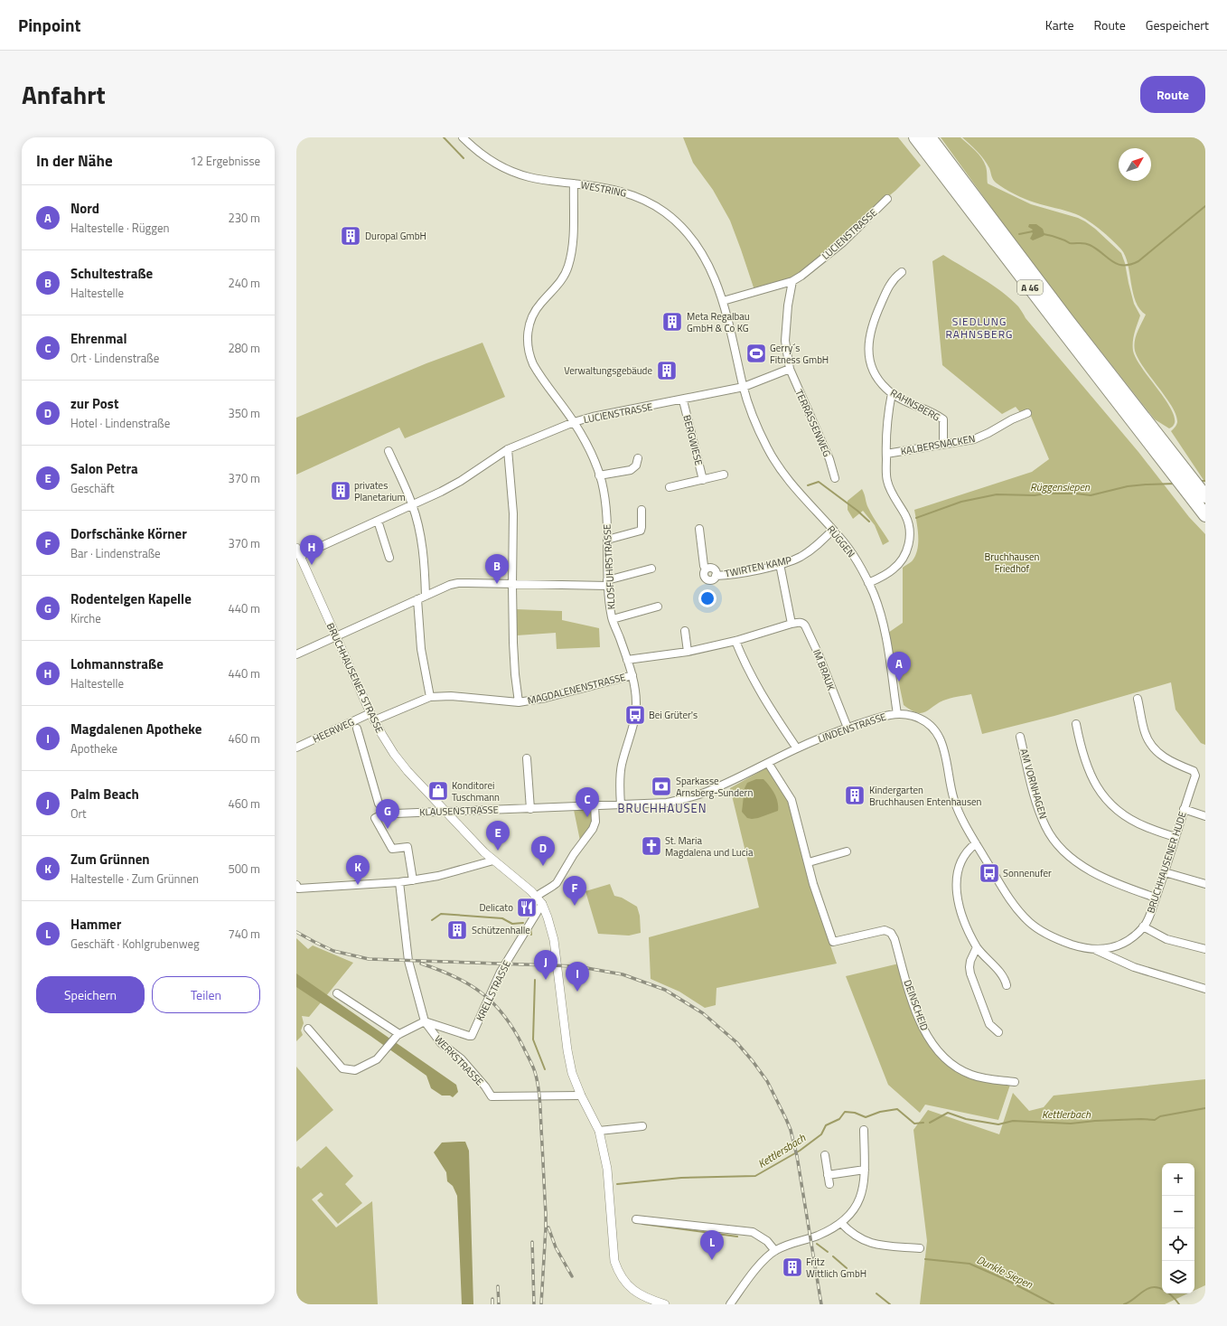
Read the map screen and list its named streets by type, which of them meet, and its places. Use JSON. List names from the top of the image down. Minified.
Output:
{"streets":{"highway":["A 46"],"street":["WESTRING","LUCIENSTRASSE","RAHNSBERG","TERRASSENWEG","BERGWIESE","KALBERSNACKEN","RÜGGEN","KLOSFUHRSTRASSE","TWIRTEN KAMP","IM BRAUK","BRUCHHAUSENER STRASSE","MAGDALENENSTRASSE","LINDENSTRASSE","HEERWEG","AM VORNHAGEN","KLAUSENSTRASSE","BRUCHHAUSENER HUDE","KRELLSTRASSE","DEINSCHEID","WERKSTRASSE"]},"crossings":[["WESTRING","LUCIENSTRASSE"],["WESTRING","RÜGGEN"],["WESTRING","KLOSFUHRSTRASSE"],["LUCIENSTRASSE","TERRASSENWEG"],["LUCIENSTRASSE","BERGWIESE"],["LUCIENSTRASSE","RÜGGEN"],["LUCIENSTRASSE","KLOSFUHRSTRASSE"],["LUCIENSTRASSE","BRUCHHAUSENER STRASSE"],["RAHNSBERG","KALBERSNACKEN"],["KALBERSNACKEN","RÜGGEN"],["RÜGGEN","TWIRTEN KAMP"],["RÜGGEN","LINDENSTRASSE"],["KLOSFUHRSTRASSE","MAGDALENENSTRASSE"],["KLOSFUHRSTRASSE","LINDENSTRASSE"],["KLOSFUHRSTRASSE","KLAUSENSTRASSE"],["IM BRAUK","LINDENSTRASSE"],["BRUCHHAUSENER STRASSE","MAGDALENENSTRASSE"],["BRUCHHAUSENER STRASSE","HEERWEG"],["BRUCHHAUSENER STRASSE","KLAUSENSTRASSE"],["BRUCHHAUSENER STRASSE","KRELLSTRASSE"],["BRUCHHAUSENER STRASSE","WERKSTRASSE"],["MAGDALENENSTRASSE","HEERWEG"],["LINDENSTRASSE","KLAUSENSTRASSE"],["LINDENSTRASSE","BRUCHHAUSENER HUDE"],["AM VORNHAGEN","BRUCHHAUSENER HUDE"],["KRELLSTRASSE","WERKSTRASSE"]],"districts":["SIEDLUNG RAHNSBERG","BRUCHHAUSEN"],"water":["Rüggensiepen","Kettlerbach","Kettlersbach","Dunkle Siepen"],"parks":["Bruchhausen Friedhof"],"places":{"building":["Duropal GmbH","Meta Regalbau GmbH & Co KG","Verwaltungsgebäude","privates Planetarium","Kindergarten Bruchhausen Entenhausen","Schützenhalle","Fritz Wittlich GmbH"],"sports":["Gerry´s Fitness GmbH"],"bus stop":["Bei Grüter's","Sonnenufer"],"bank":["Sparkasse Arnsberg-Sundern"],"shop":["Konditorei Tuschmann"],"church":["St. Maria Magdalena und Lucia"],"restaurant":["Delicato"]},"north":"top right","page":{"header":"Pinpoint","nav":["Karte","Route","Gespeichert"],"title":"Anfahrt","buttons":["Route",["Speichern","Teilen"]],"heading":["In der Nähe","12 Ergebnisse"],"list":[{"mark":"A","name":"Nord","note":"Haltestelle · Rüggen","value":"230 m"},{"mark":"B","name":"Schultestraße","note":"Haltestelle","value":"240 m"},{"mark":"C","name":"Ehrenmal","note":"Ort · Lindenstraße","value":"280 m"},{"mark":"D","name":"zur Post","note":"Hotel · Lindenstraße","value":"350 m"},{"mark":"E","name":"Salon Petra","note":"Geschäft","value":"370 m"},{"mark":"F","name":"Dorfschänke Körner","note":"Bar · Lindenstraße","value":"370 m"},{"mark":"G","name":"Rodentelgen Kapelle","note":"Kirche","value":"440 m"},{"mark":"H","name":"Lohmannstraße","note":"Haltestelle","value":"440 m"},{"mark":"I","name":"Magdalenen Apotheke","note":"Apotheke","value":"460 m"},{"mark":"J","name":"Palm Beach","note":"Ort","value":"460 m"},{"mark":"K","name":"Zum Grünnen","note":"Haltestelle · Zum Grünnen","value":"500 m"},{"mark":"L","name":"Hammer","note":"Geschäft · Kohlgrubenweg","value":"740 m"}],"pins":["H","B","A","C","G","E","D","K","F","J","I","L"],"map_buttons":["+","−"]}}
